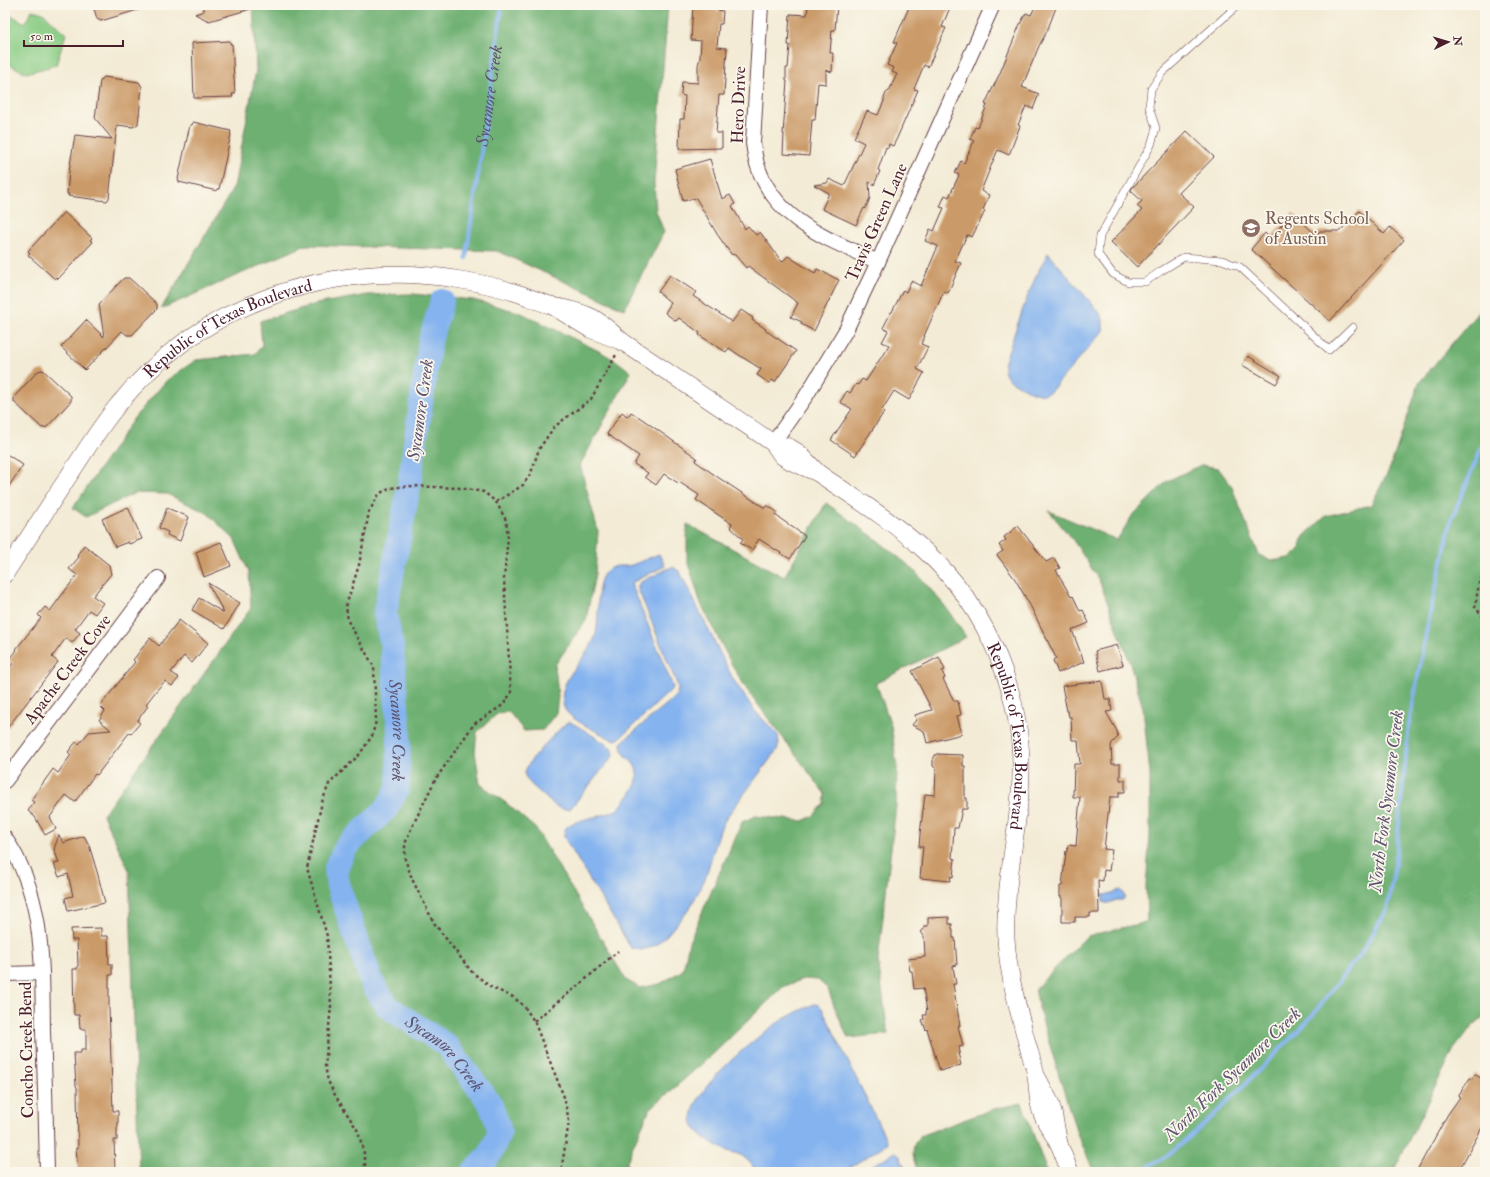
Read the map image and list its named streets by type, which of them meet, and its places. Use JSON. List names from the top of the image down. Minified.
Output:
{"streets":{"street":["Hero Drive","Travis Green Lane","Republic of Texas Boulevard","Apache Creek Cove","Concho Creek Bend"]},"crossings":[["Hero Drive","Travis Green Lane"],["Travis Green Lane","Republic of Texas Boulevard"]],"water":["Sycamore Creek","North Fork Sycamore Creek"],"places":{"school or university":["Regents School of Austin"]},"scale_bar":"50 m","north":"right"}
